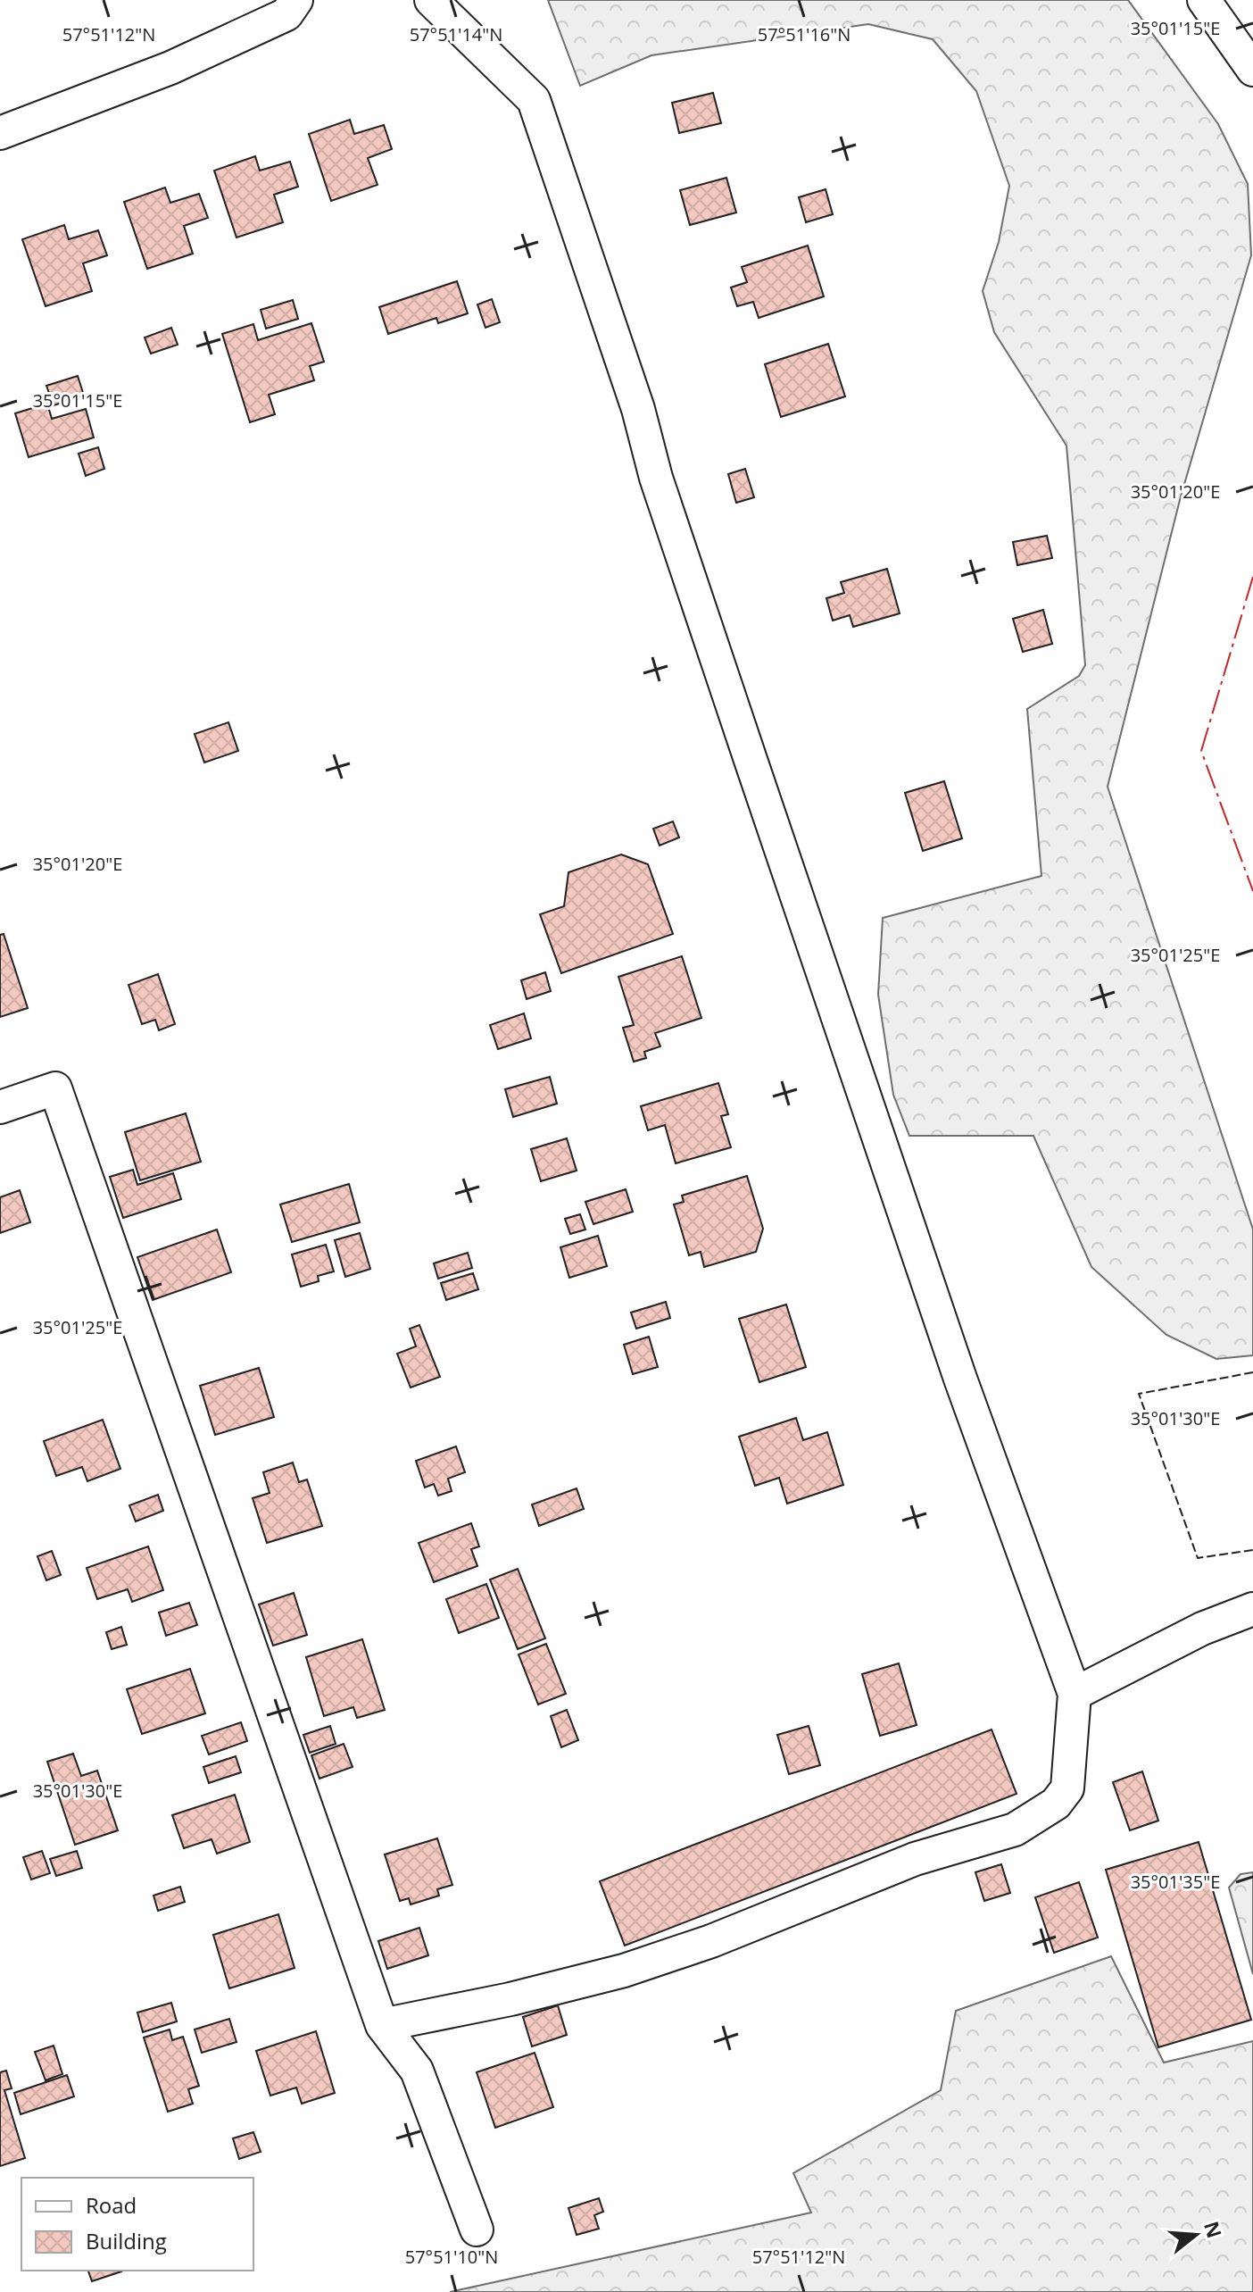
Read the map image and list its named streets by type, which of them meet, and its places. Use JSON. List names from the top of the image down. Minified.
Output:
{"legend":["Road","Building"],"north":"right","coordinates":["35°01'15\"E","57°51'12\"N","57°51'14\"N","57°51'16\"N","35°01'20\"E","35°01'25\"E","35°01'30\"E","35°01'35\"E","57°51'10\"N"]}
